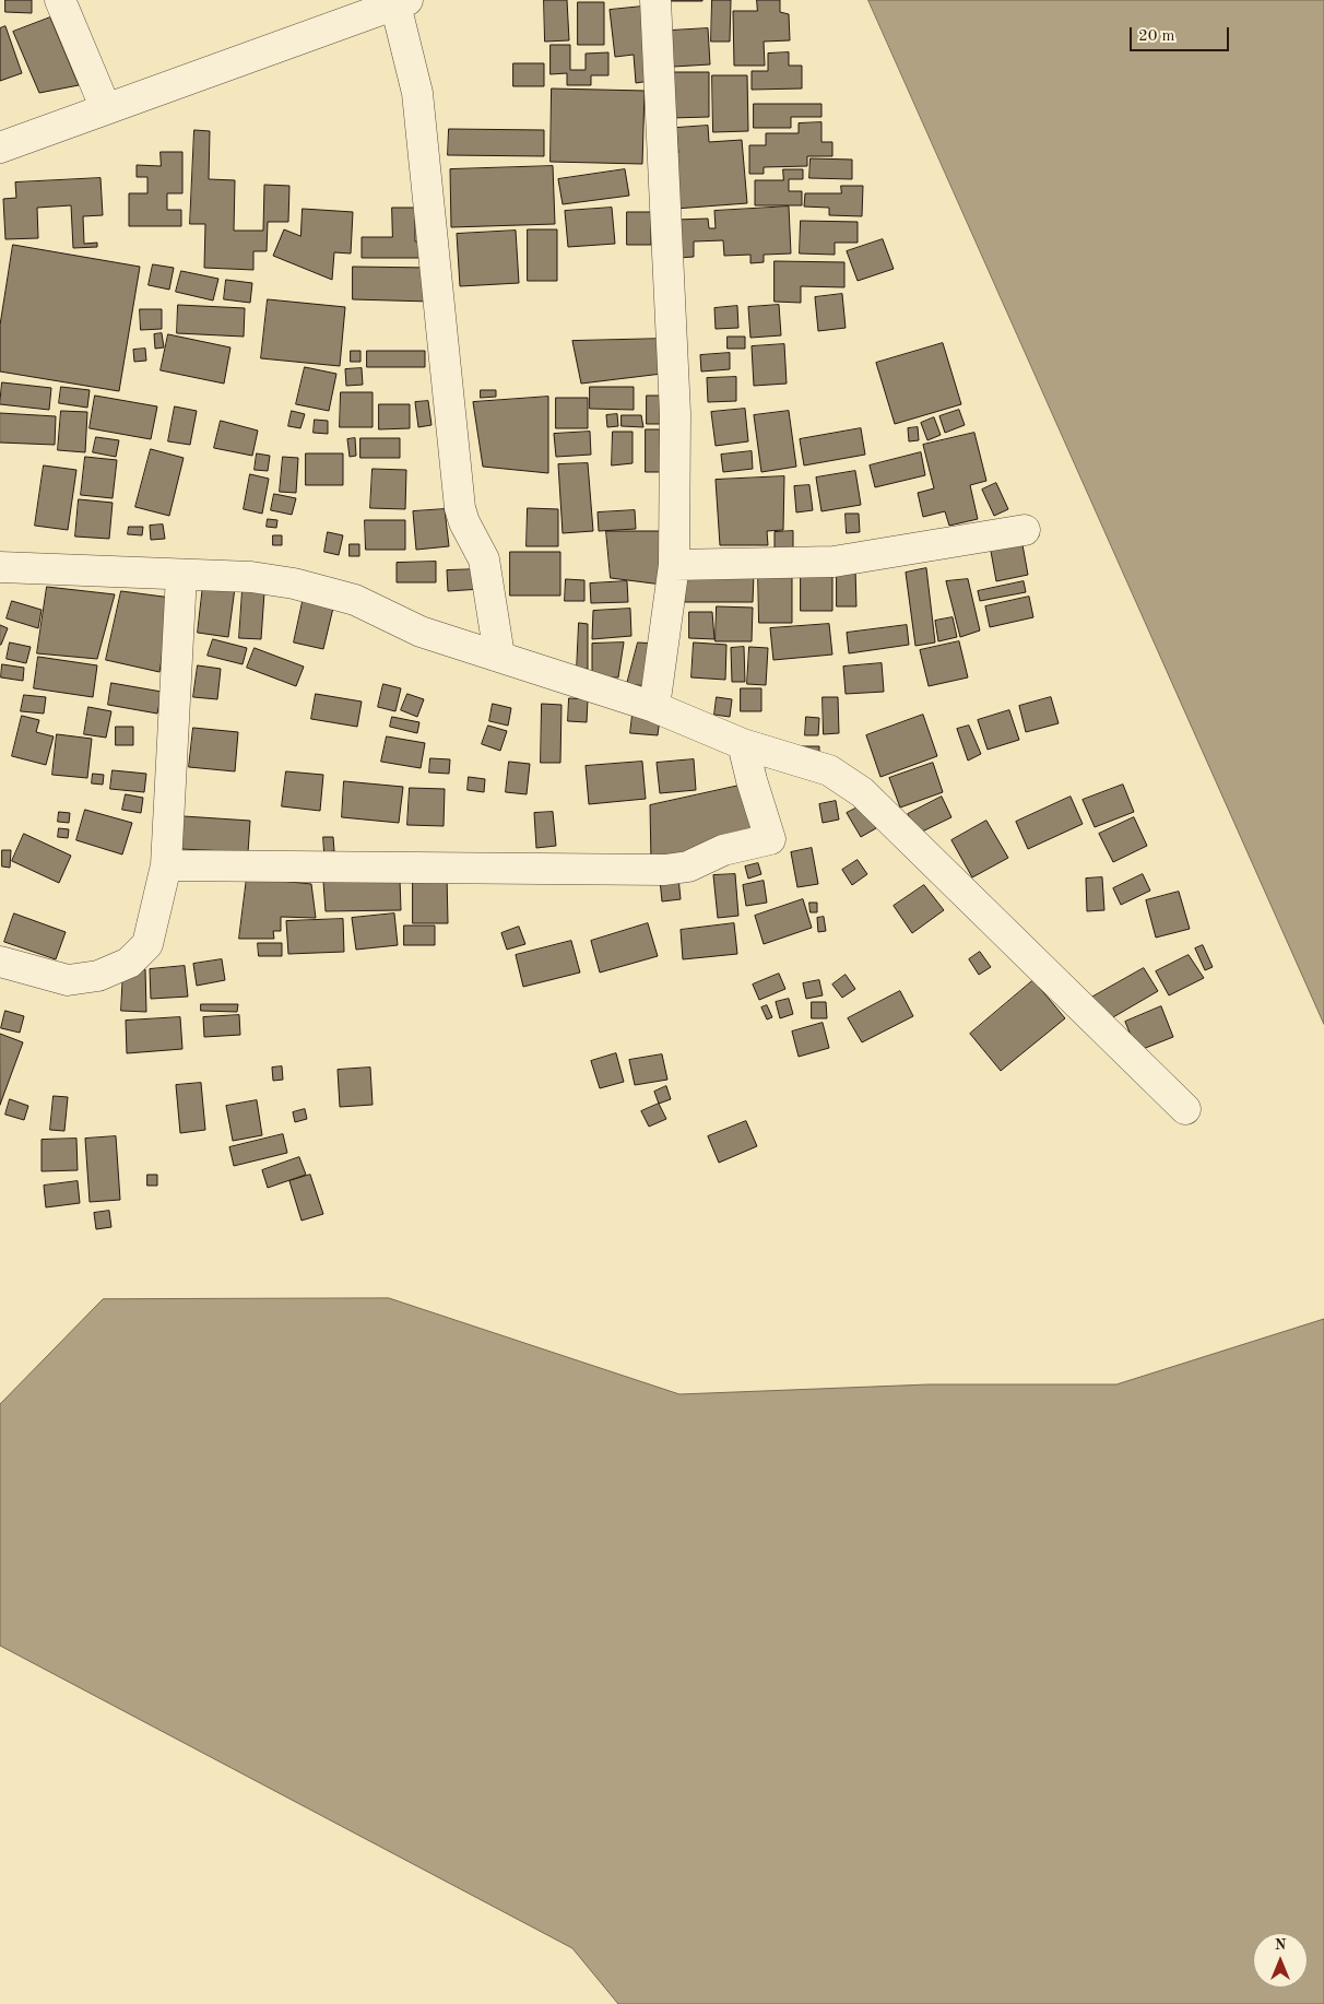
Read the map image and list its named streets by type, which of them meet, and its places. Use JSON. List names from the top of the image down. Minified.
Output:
{"scale_bar":"20 m","north":"top"}
